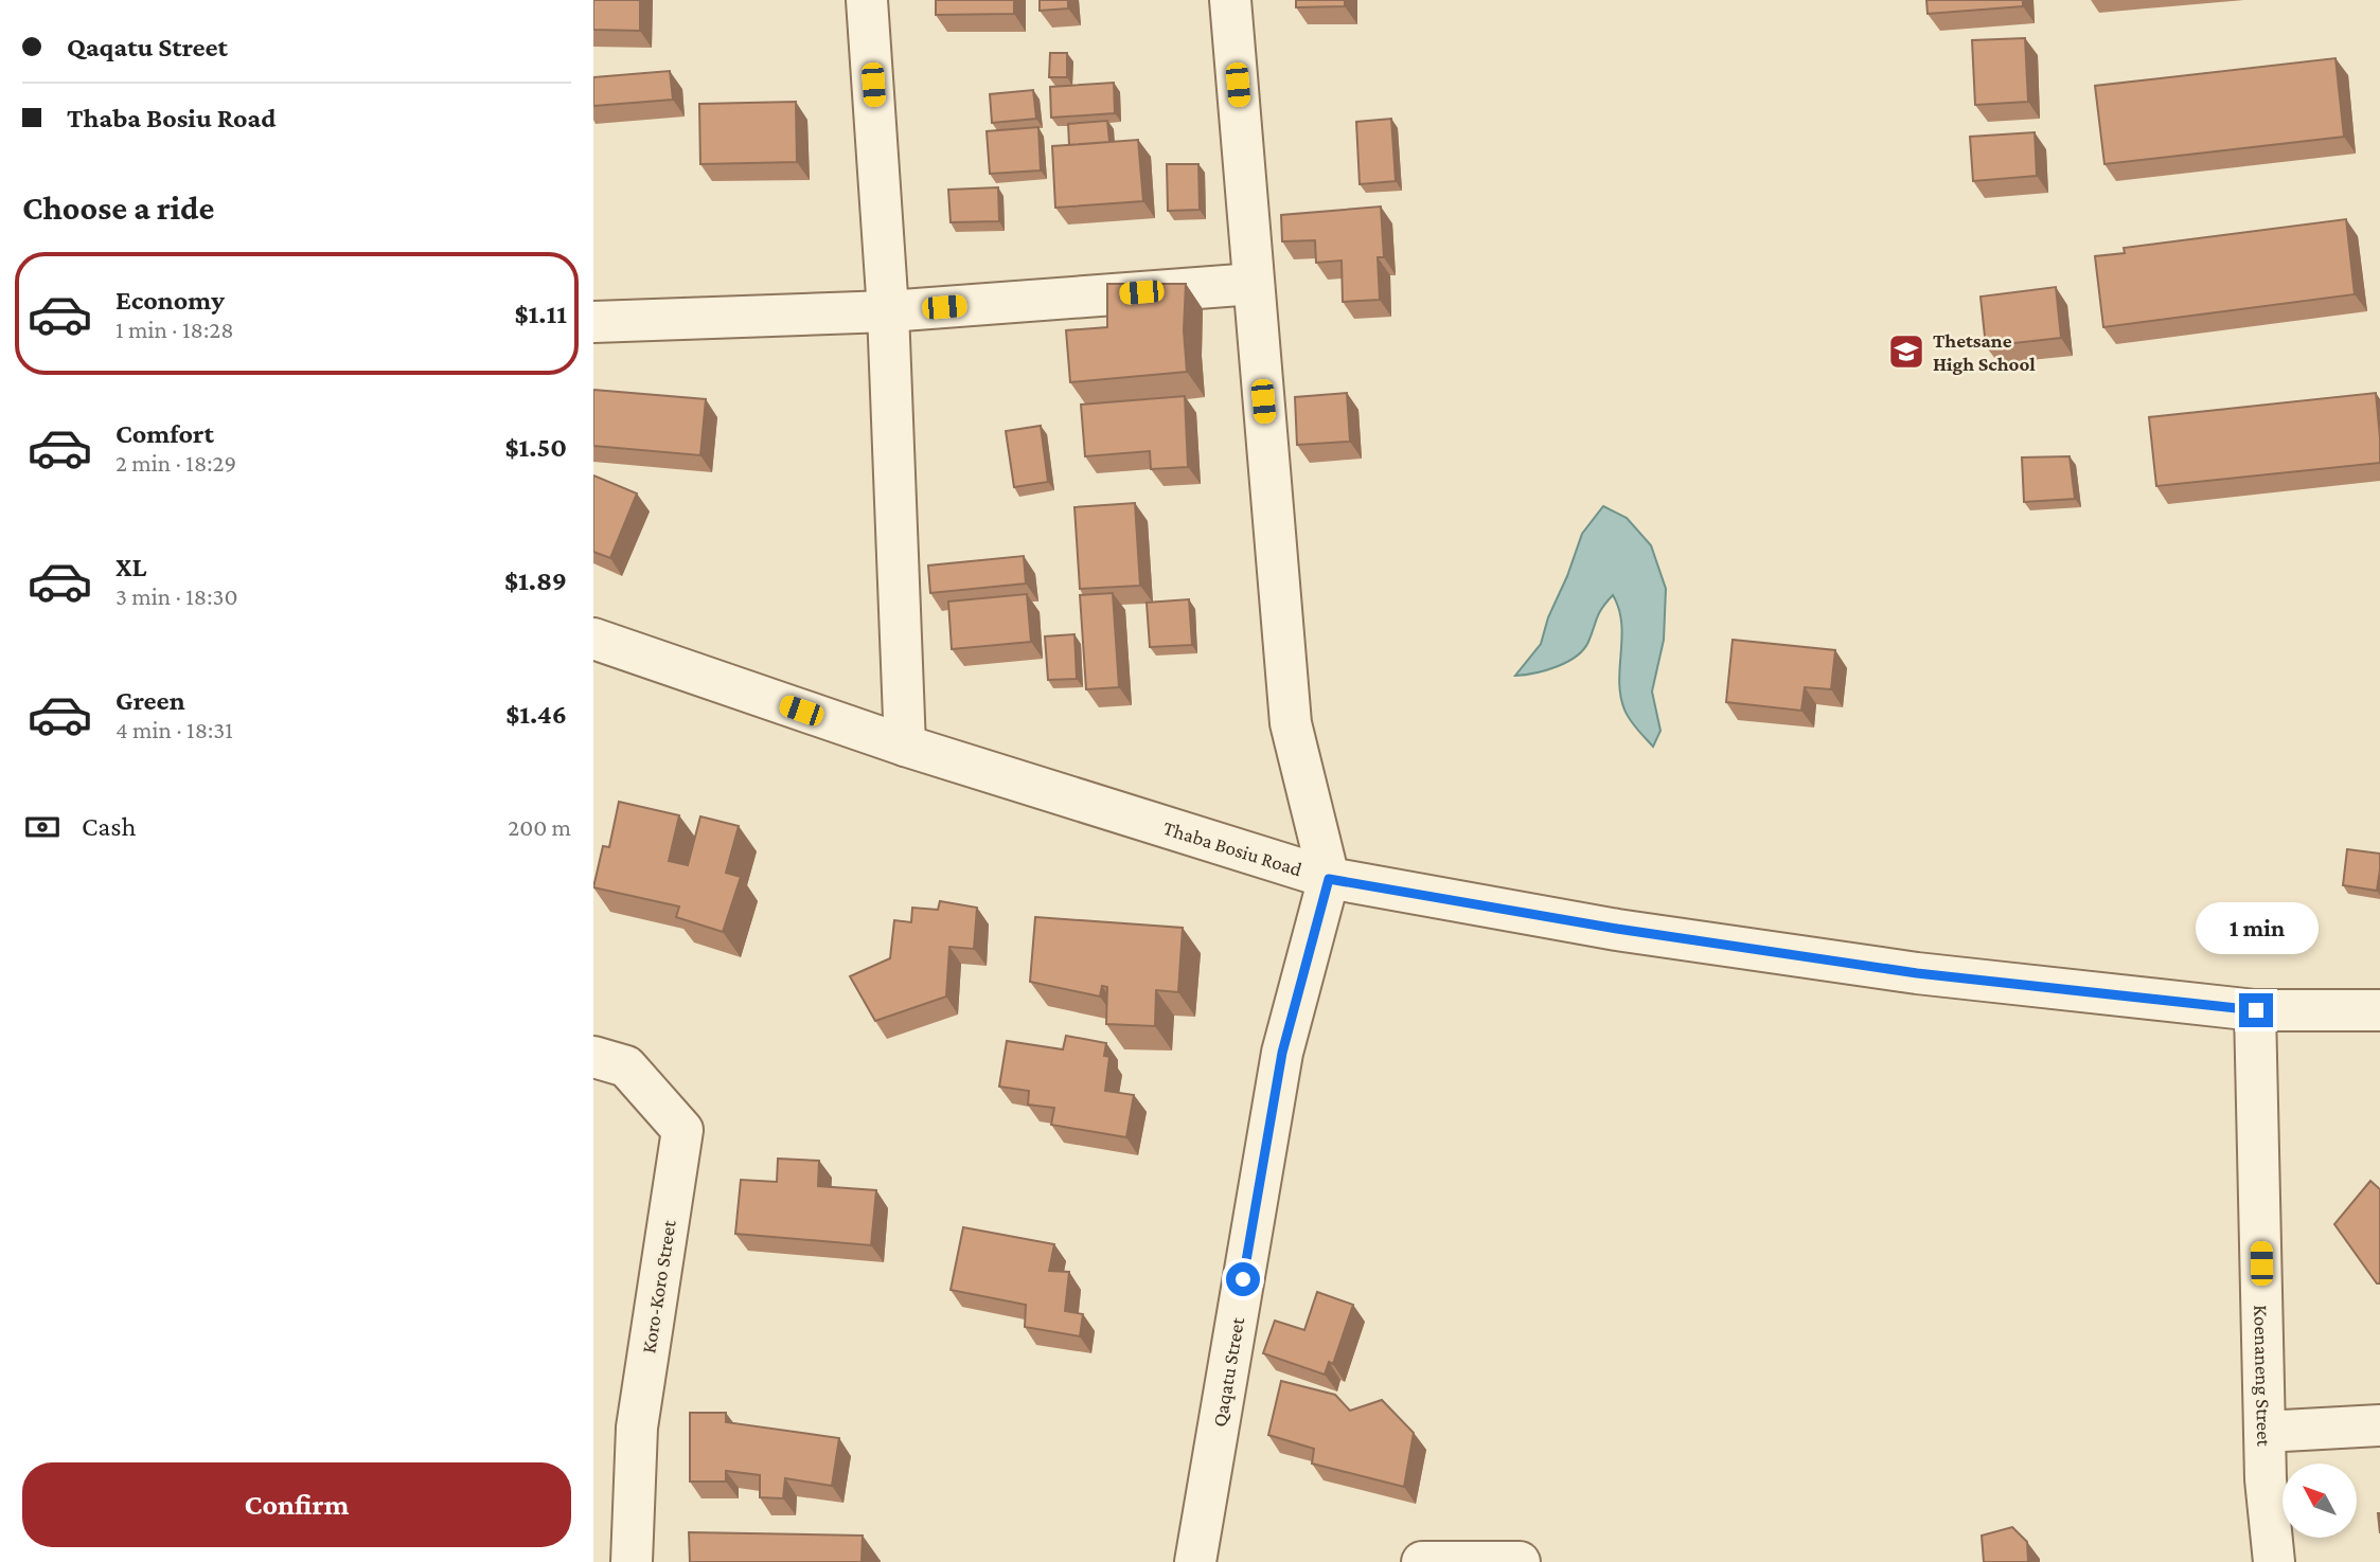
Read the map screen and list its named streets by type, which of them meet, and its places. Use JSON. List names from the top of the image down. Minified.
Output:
{"streets":{"street":["Thaba Bosiu Road","Koro-Koro Street","Qaqatu Street","Koenaneng Street"]},"crossings":[["Thaba Bosiu Road","Qaqatu Street"],["Thaba Bosiu Road","Koenaneng Street"]],"places":{"school or university":["Thetsane High School"]},"north":"top left","page":{"banner":["Qaqatu Street","Thaba Bosiu Road"],"heading":"Choose a ride","list":[{"name":"Economy","note":"1 min · 18:28","value":"$1.11"},{"name":"Comfort","note":"2 min · 18:29","value":"$1.50"},{"name":"XL","note":"3 min · 18:30","value":"$1.89"},{"name":"Green","note":"4 min · 18:31","value":"$1.46"}],"pay":["Cash","200 m"],"bubble":"1 min","buttons":"Confirm"}}
